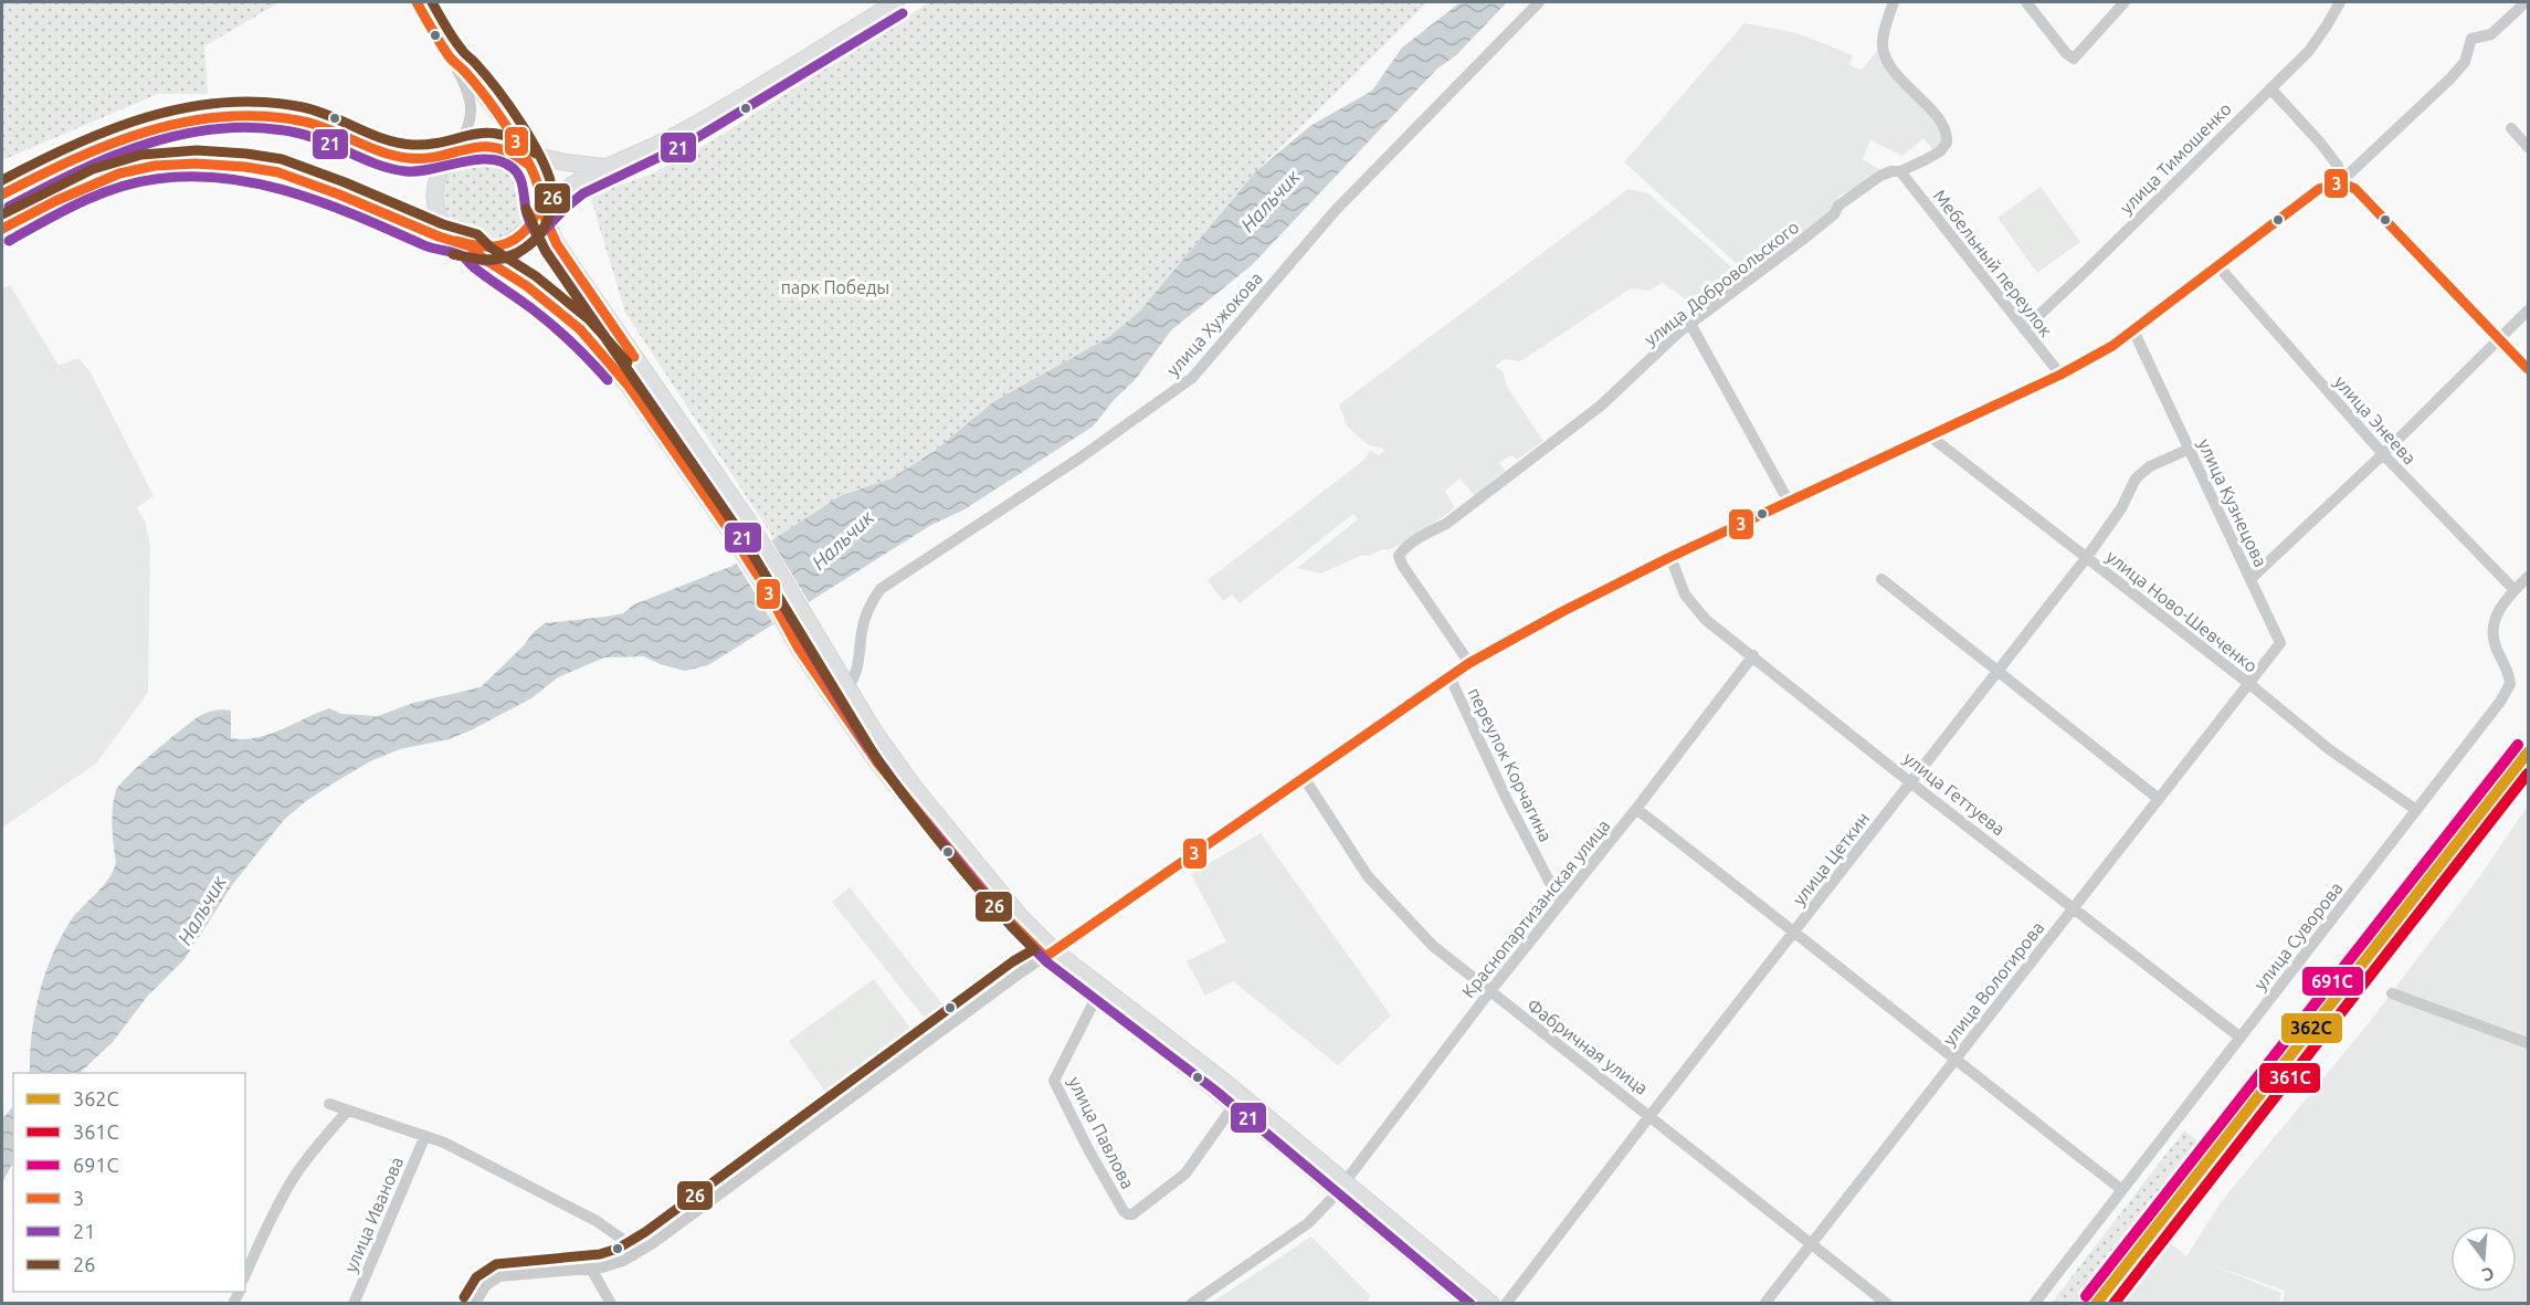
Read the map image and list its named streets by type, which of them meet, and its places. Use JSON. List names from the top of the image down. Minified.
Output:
{"streets":{"street":["улица Тимошенко","Мебельный переулок","улица Добровольского","улица Хужокова","улица Энеева","улица Кузнецова","улица Ново-Шевченко","переулок Корчагина","улица Геттуева","улица Цеткин","Краснопартизанская улица","улица Суворова","улица Вологирова","Фабричная улица","улица Павлова","улица Иванова"]},"crossings":[["улица Тимошенко","Мебельный переулок"],["Мебельный переулок","улица Добровольского"],["улица Энеева","улица Суворова"],["улица Кузнецова","улица Ново-Шевченко"],["улица Кузнецова","улица Цеткин"],["улица Кузнецова","улица Вологирова"],["улица Ново-Шевченко","улица Цеткин"],["улица Ново-Шевченко","улица Суворова"],["улица Ново-Шевченко","улица Вологирова"],["переулок Корчагина","Краснопартизанская улица"],["улица Геттуева","улица Цеткин"],["улица Геттуева","Краснопартизанская улица"],["улица Геттуева","улица Суворова"],["улица Геттуева","улица Вологирова"],["улица Цеткин","Фабричная улица"],["Краснопартизанская улица","Фабричная улица"],["улица Вологирова","Фабричная улица"]],"water":["Нальчик"],"parks":["парк Победы"],"lines":["transit line 3","transit line 26","transit line 21","transit line 691С","transit line 362С","transit line 361С"],"legend":["362С","361С","691С","3","21","26"],"north":"bottom"}
